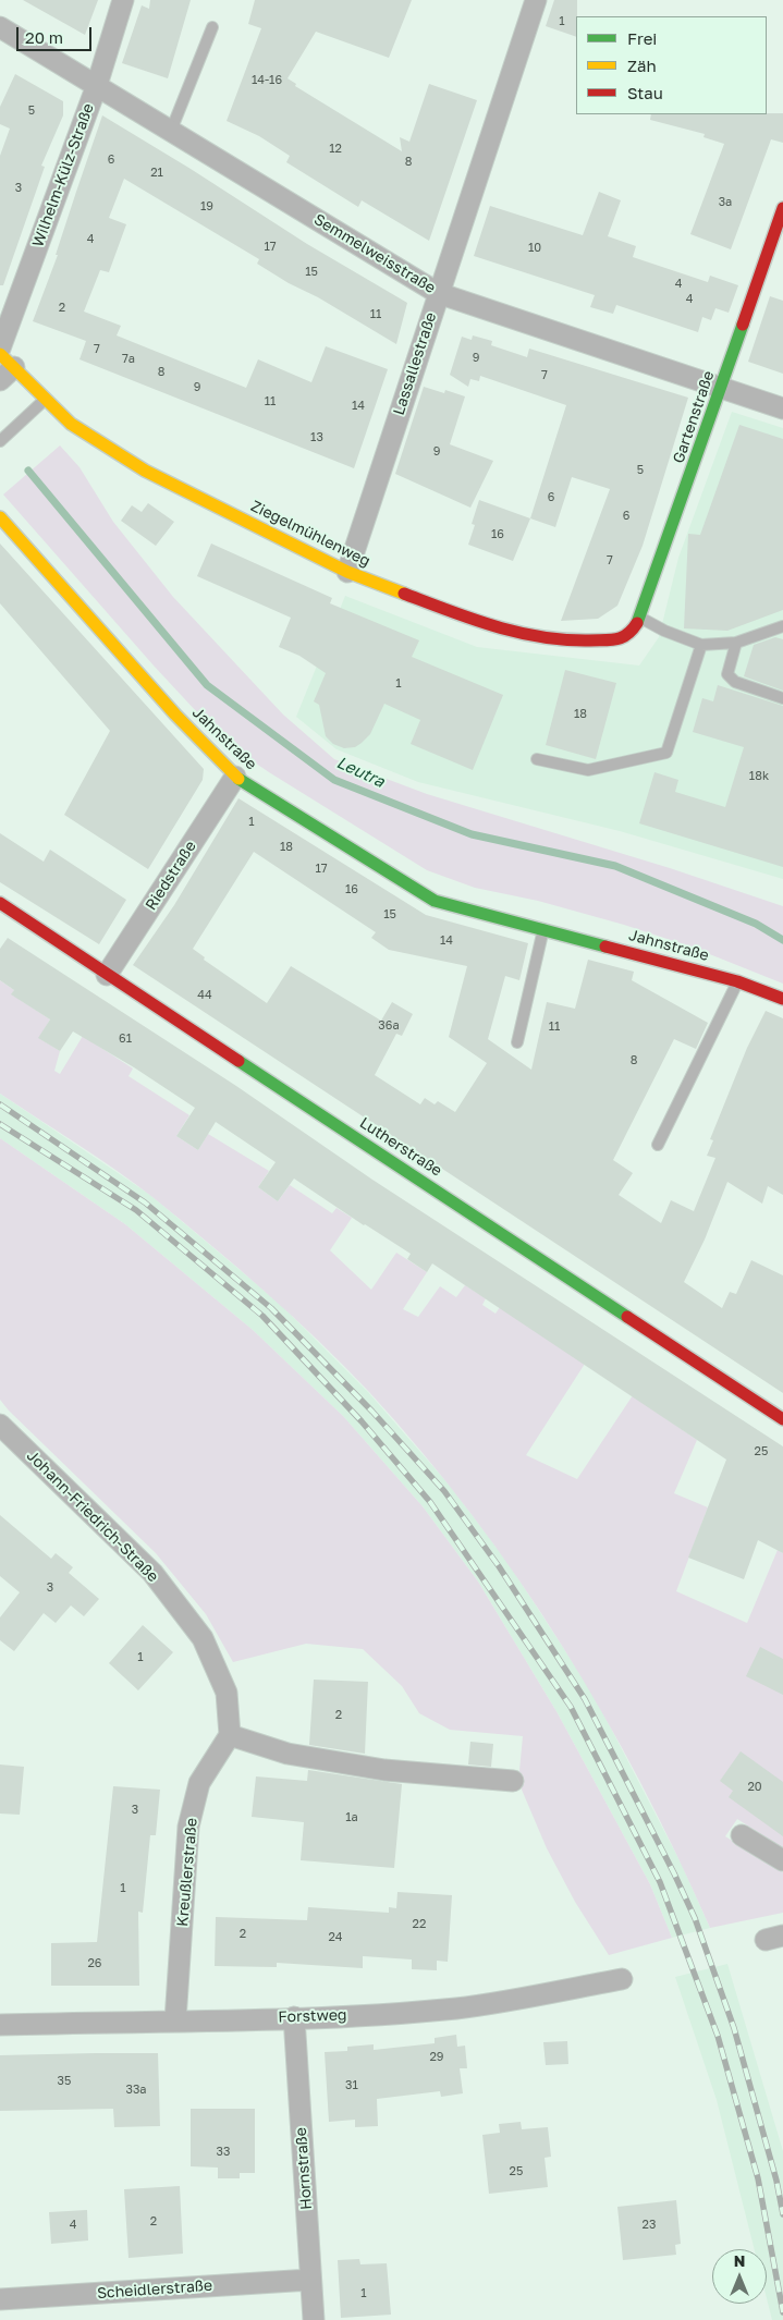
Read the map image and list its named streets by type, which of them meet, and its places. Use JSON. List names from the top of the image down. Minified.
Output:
{"streets":{"street":["Wilhelm-Külz-Straße","Semmelweisstraße","Lassallestraße","Gartenstraße","Ziegelmühlenweg","Jahnstraße","Riedstraße","Lutherstraße","Johann-Friedrich-Straße","Kreußlerstraße","Forstweg","Hornstraße","Scheidlerstraße"]},"crossings":[["Wilhelm-Külz-Straße","Semmelweisstraße"],["Semmelweisstraße","Lassallestraße"],["Semmelweisstraße","Gartenstraße"],["Lassallestraße","Ziegelmühlenweg"],["Gartenstraße","Ziegelmühlenweg"],["Jahnstraße","Riedstraße"],["Riedstraße","Lutherstraße"],["Johann-Friedrich-Straße","Kreußlerstraße"],["Kreußlerstraße","Forstweg"],["Forstweg","Hornstraße"],["Hornstraße","Scheidlerstraße"]],"water":["Leutra"],"house_numbers":["1","14-16","5","12","6","8","21","3","3a","19","4","17","10","15","4","4","2","11","7","9","7a","8","7","9","11","14","13","9","5","6","6","16","7","1","18","18k","1","18","17","16","15","14","44","36a","11","61","8","25","3","1","2","20","3","1a","1","22","2","24","26","29","35","31","33a","33","25","2","4","23","1"],"legend":["Frei","Zäh","Stau"],"scale_bar":"20 m","north":"top"}
